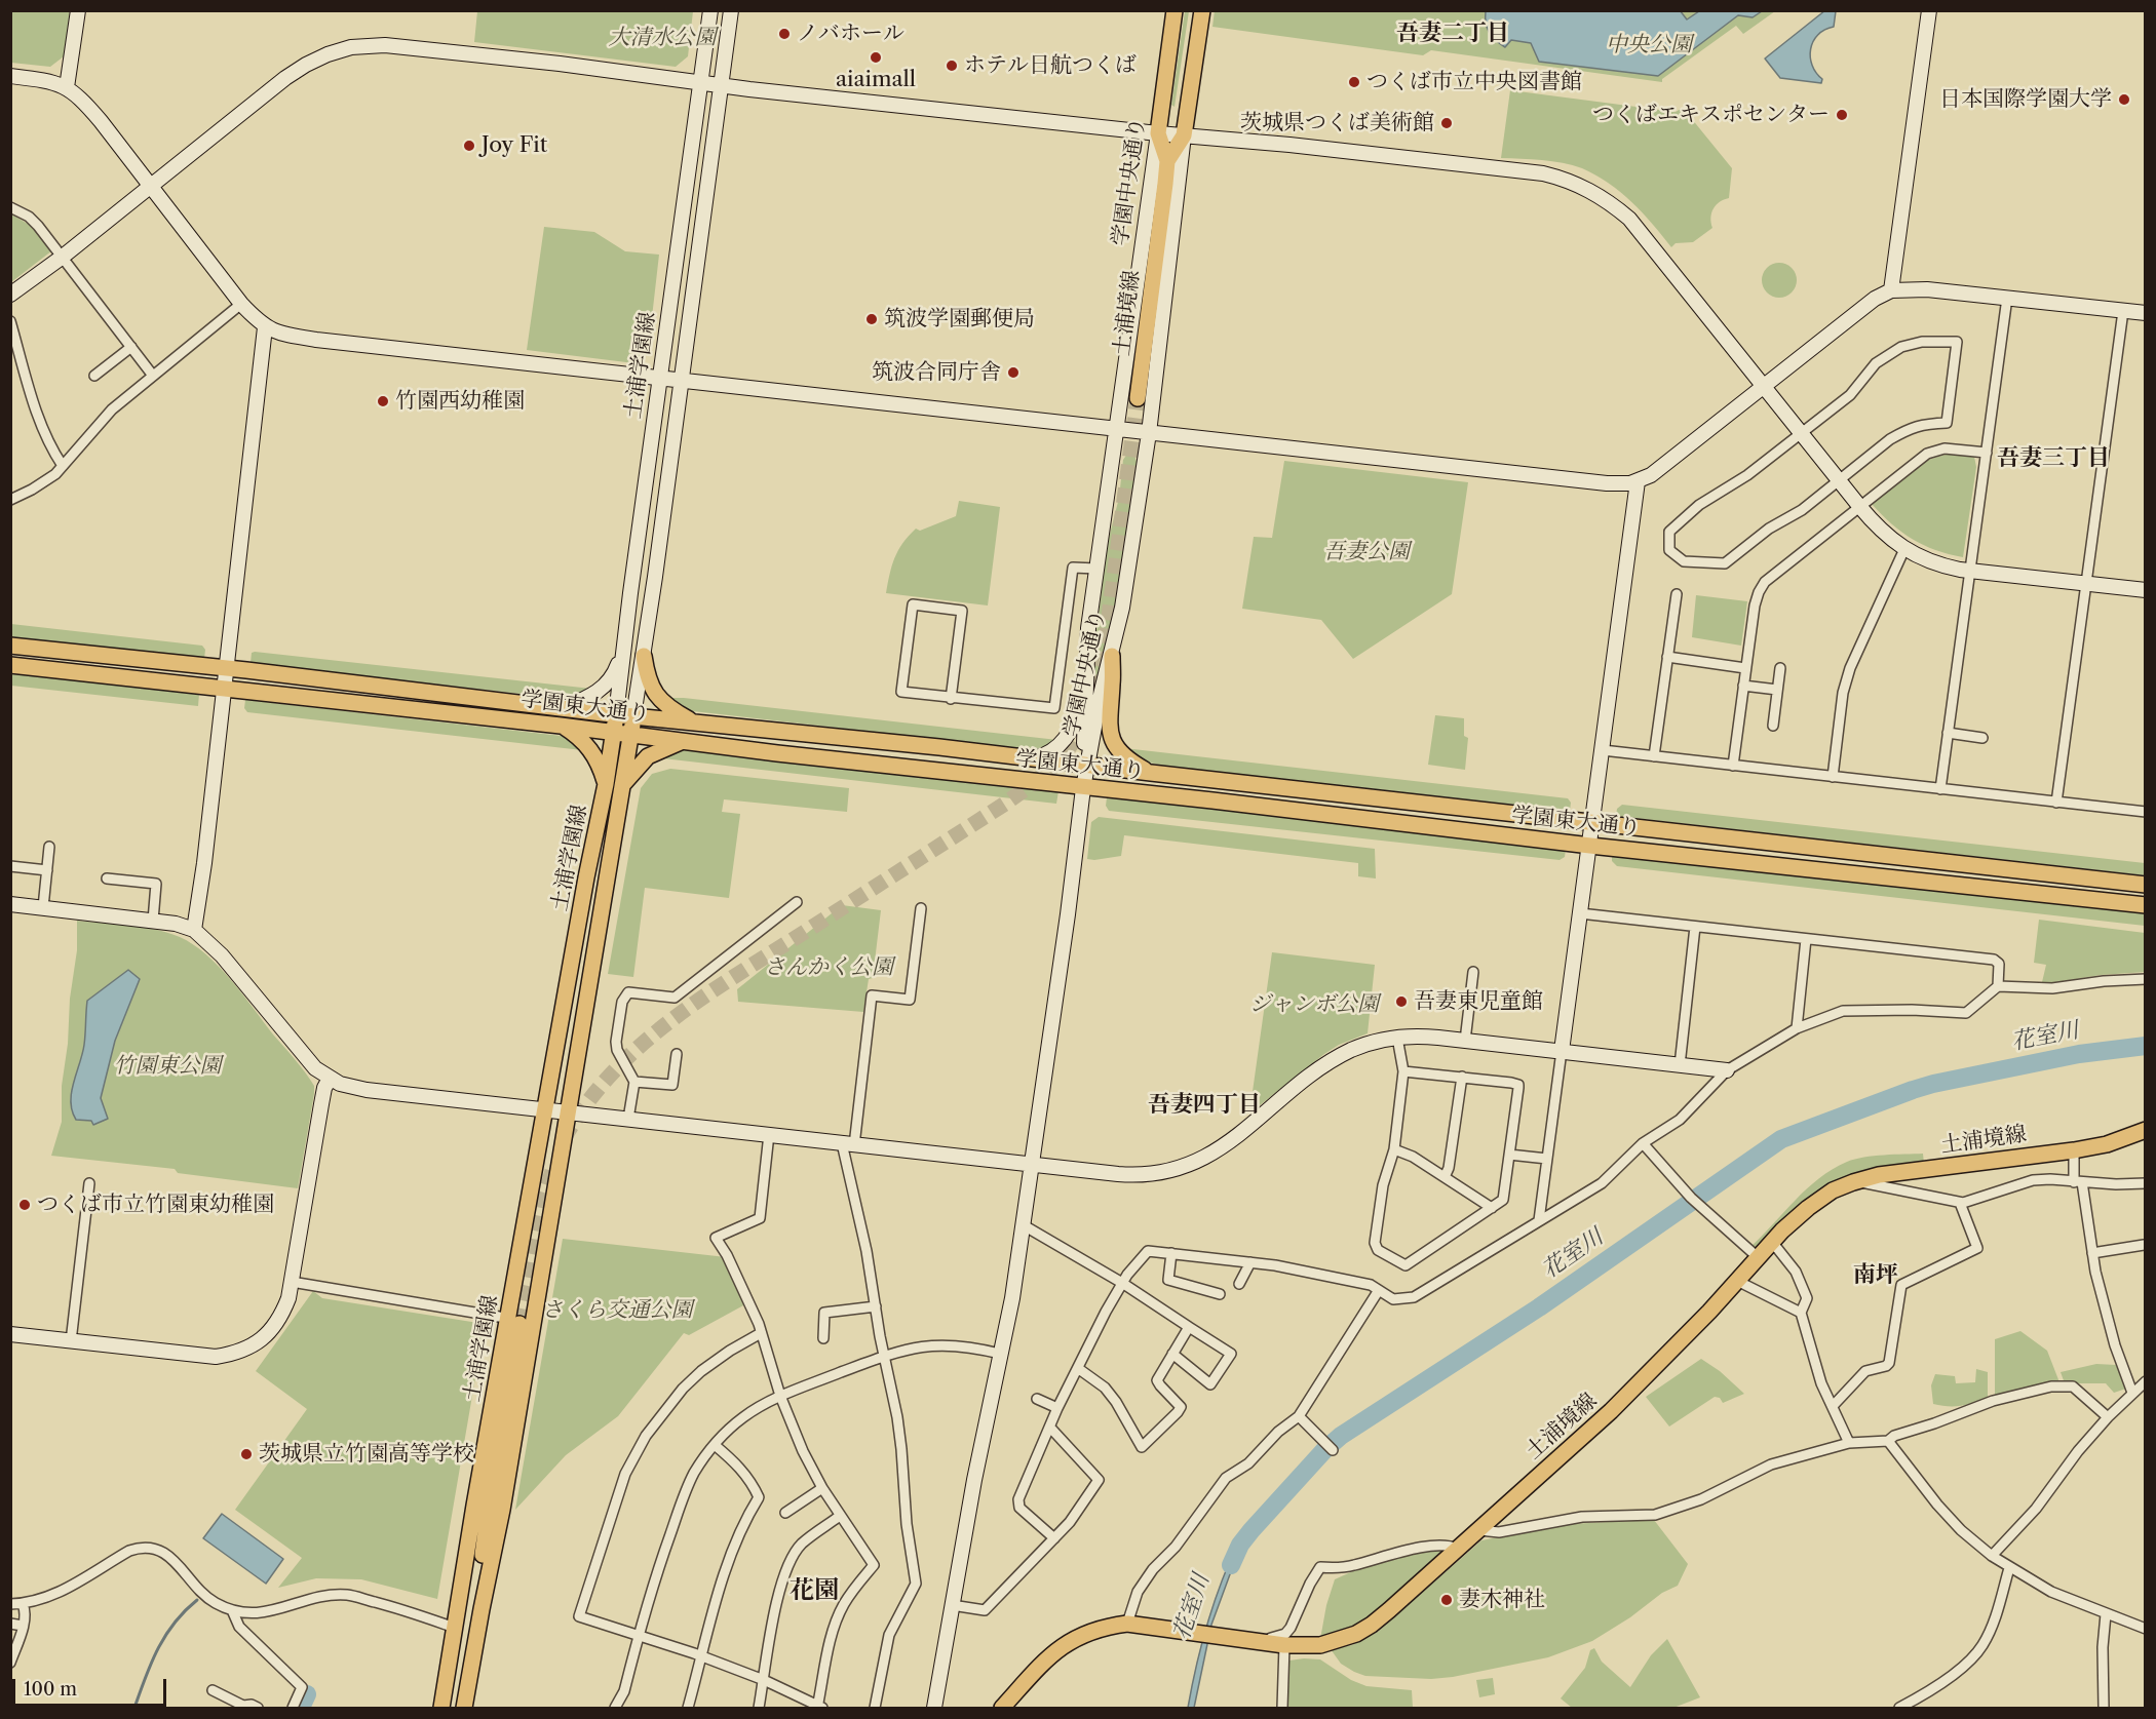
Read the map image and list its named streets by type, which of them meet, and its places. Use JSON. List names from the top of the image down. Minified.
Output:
{"streets":{"main road":["学園中央通り","土浦境線","土浦学園線","学園東大通り"]},"crossings":[["学園中央通り","土浦境線"],["学園中央通り","学園東大通り"],["土浦学園線","学園東大通り"]],"districts":["吾妻二丁目","吾妻三丁目","吾妻四丁目","南坪","花園"],"water":["花室川"],"parks":["大清水公園","中央公園","吾妻公園","さんかく公園","ジャンボ公園","竹園東公園","さくら交通公園"],"places":["ノバホール","aiaimall","ホテル日航つくば","つくば市立中央図書館","日本国際学園大学","つくばエキスポセンター","茨城県つくば美術館","Joy Fit","筑波学園郵便局","筑波合同庁舎","竹園西幼稚園","吾妻東児童館","つくば市立竹園東幼稚園","茨城県立竹園高等学校","妻木神社"],"scale_bar":"100 m"}
